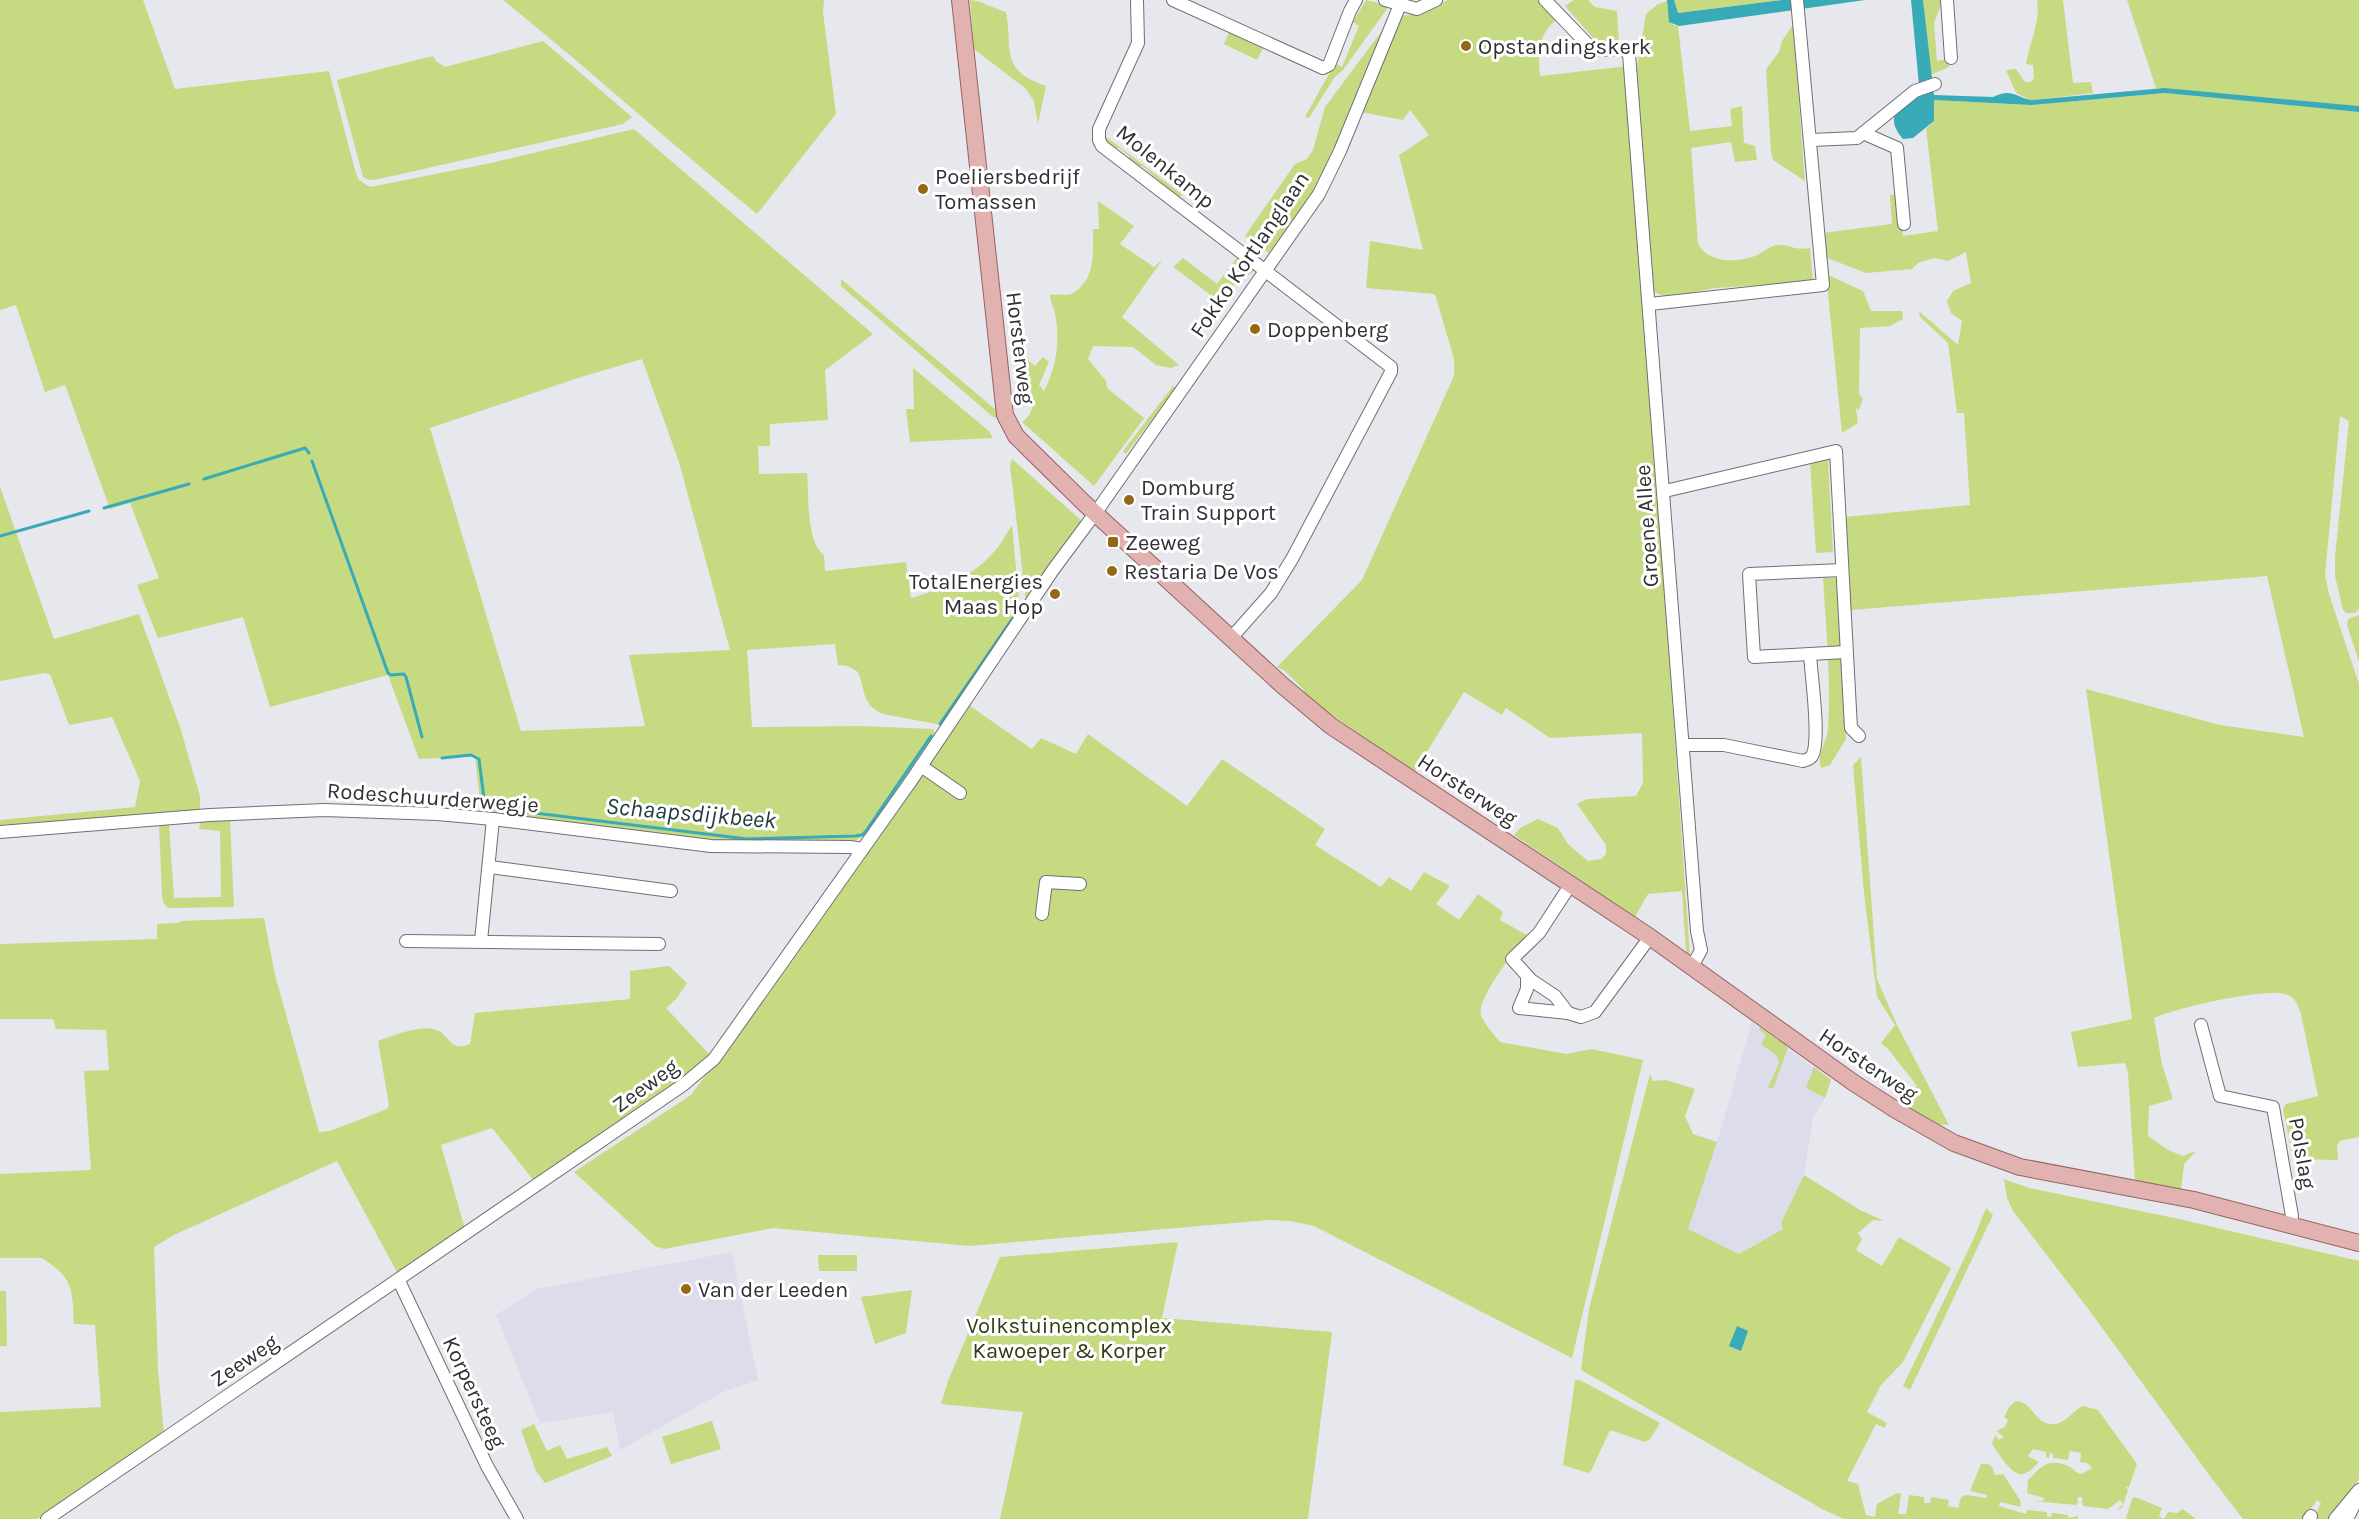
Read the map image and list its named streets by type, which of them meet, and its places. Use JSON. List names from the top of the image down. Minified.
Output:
{"streets":{"main road":["Horsterweg"],"street":["Molenkamp","Fokko Kortlanglaan","Groene Allee","Rodeschuurderwegje","Zeeweg","Polslag","Korpersteeg"]},"crossings":[["Molenkamp","Fokko Kortlanglaan"],["Molenkamp","Horsterweg"],["Fokko Kortlanglaan","Horsterweg"],["Fokko Kortlanglaan","Zeeweg"],["Horsterweg","Groene Allee"],["Horsterweg","Zeeweg"],["Horsterweg","Polslag"],["Rodeschuurderwegje","Zeeweg"],["Zeeweg","Korpersteeg"]],"water":["Schaapsdijkbeek"],"parks":["Volkstuinencomplex Kawoeper & Korper"],"places":{"other":["Opstandingskerk","Poeliersbedrijf Tomassen","Doppenberg","Domburg Train Support","Restaria De Vos","TotalEnergies Maas Hop","Van der Leeden"],"transit":["Zeeweg"]}}
